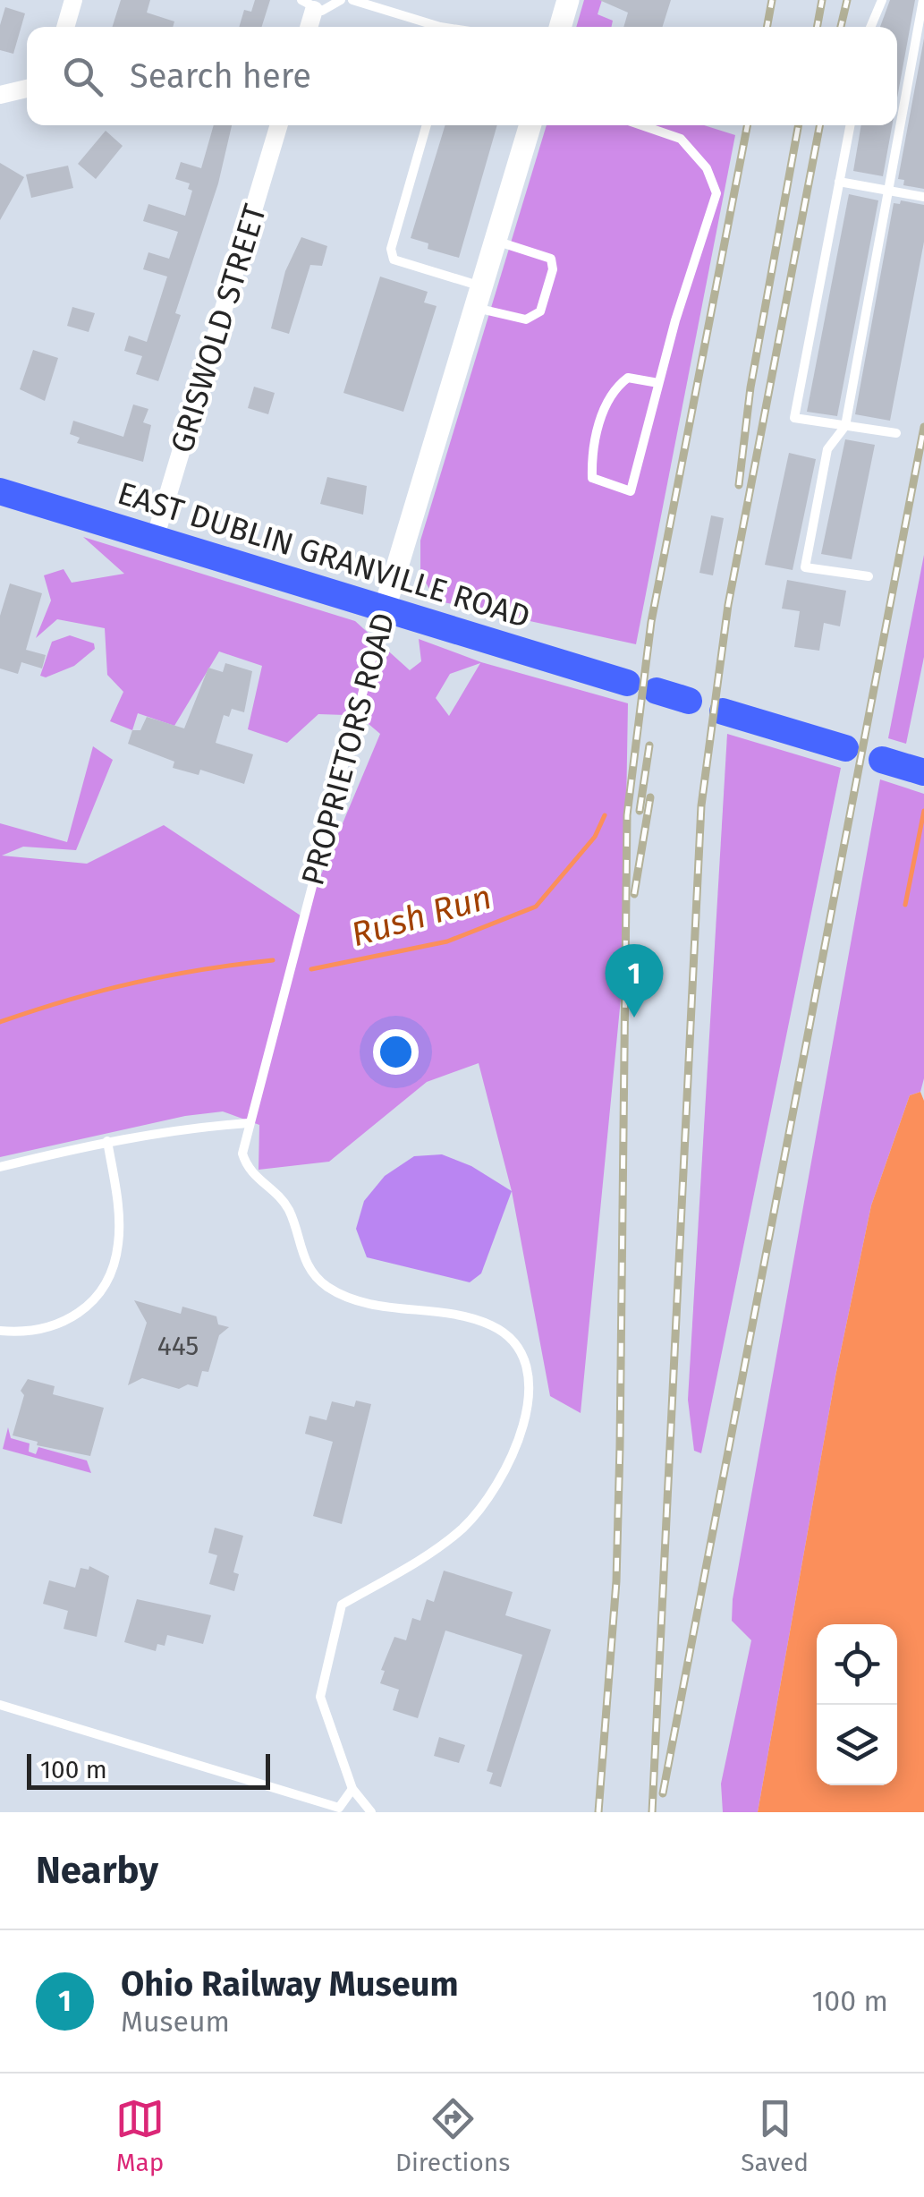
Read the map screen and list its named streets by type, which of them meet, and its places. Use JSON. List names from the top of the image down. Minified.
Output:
{"streets":{"main road":["EAST DUBLIN GRANVILLE ROAD"],"street":["GRISWOLD STREET","PROPRIETORS ROAD"]},"crossings":[["GRISWOLD STREET","EAST DUBLIN GRANVILLE ROAD"],["EAST DUBLIN GRANVILLE ROAD","PROPRIETORS ROAD"]],"water":["Rush Run"],"house_numbers":["445"],"scale_bar":"100 m","page":{"search":"Search here","pins":"1","scale":"100 m","heading":"Nearby","list":[{"mark":"1","name":"Ohio Railway Museum","note":"Museum","value":"100 m"}],"nav":["Map","Directions","Saved"]}}
